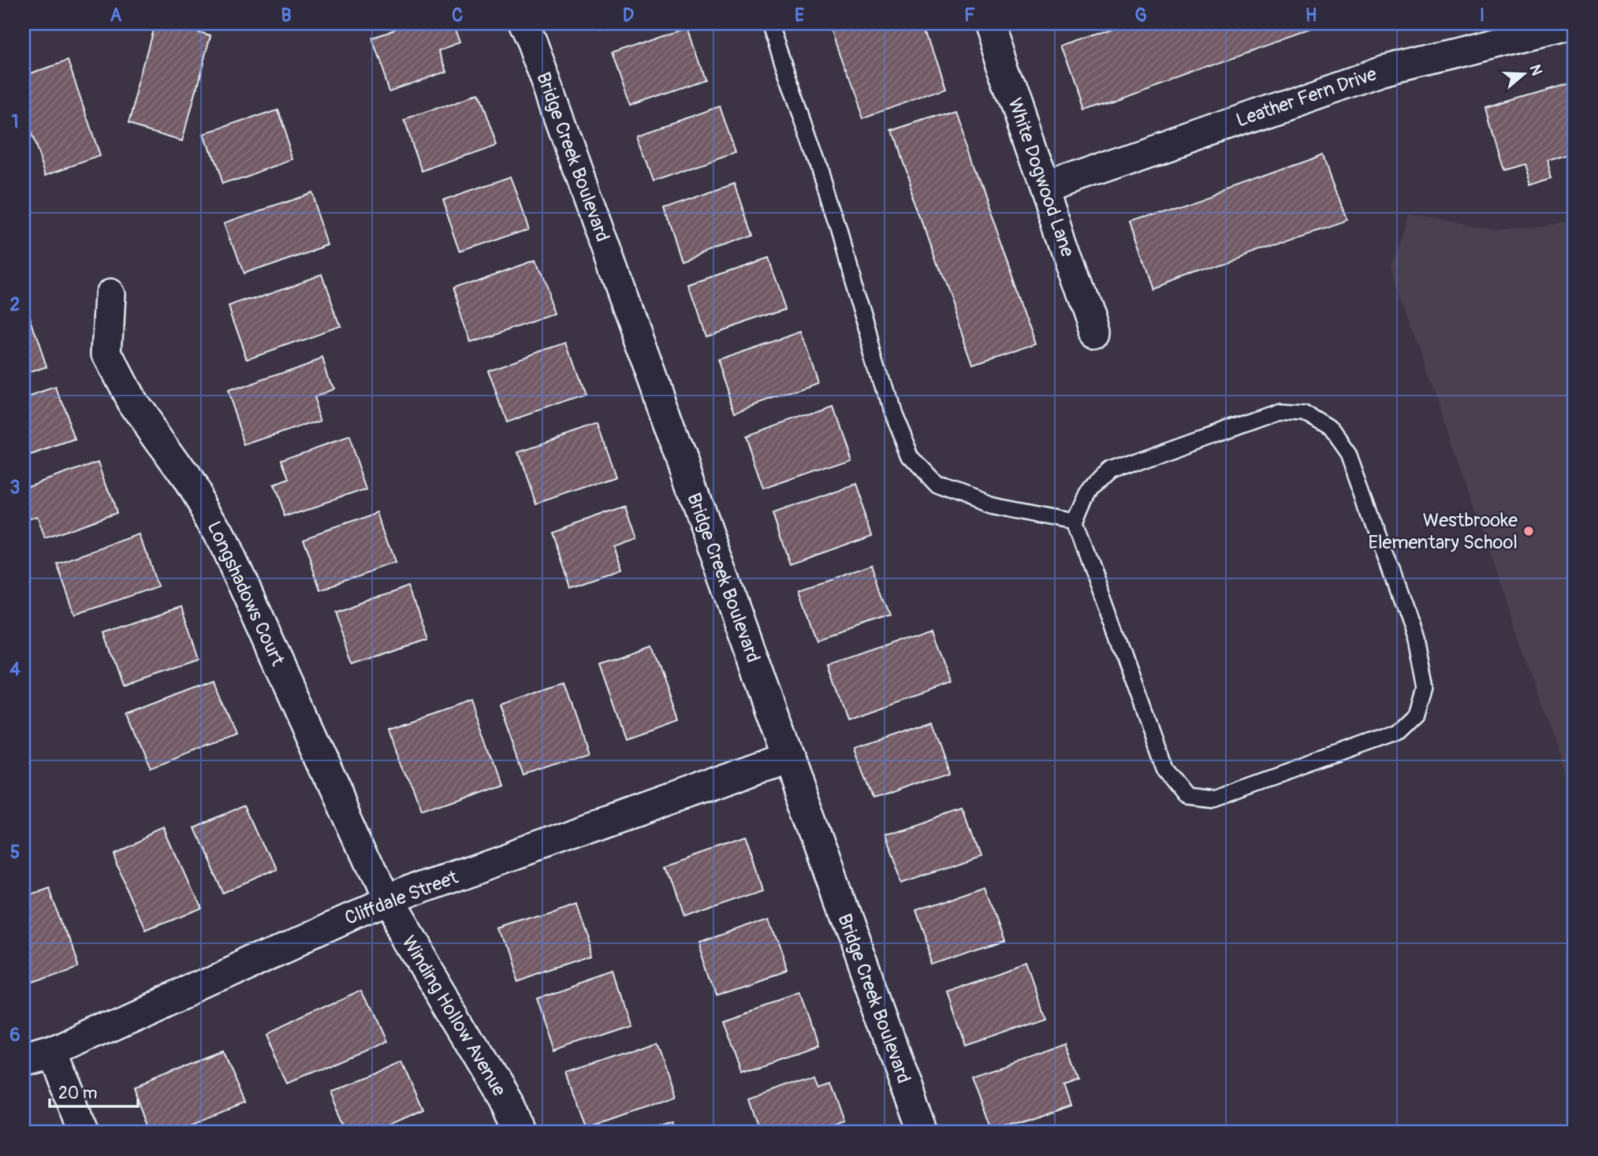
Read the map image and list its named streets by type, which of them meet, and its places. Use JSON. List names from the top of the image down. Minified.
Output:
{"streets":{"street":["Leather Fern Drive","Bridge Creek Boulevard","White Dogwood Lane","Longshadows Court","Cliffdale Street","Winding Hollow Avenue"]},"crossings":[["Leather Fern Drive","White Dogwood Lane"],["Bridge Creek Boulevard","Cliffdale Street"],["Longshadows Court","Cliffdale Street"],["Longshadows Court","Winding Hollow Avenue"],["Cliffdale Street","Winding Hollow Avenue"]],"places":["Westbrooke Elementary School"],"scale_bar":"20 m","north":"right","grid":{"columns":["A","B","C","D","E","F","G","H","I"],"rows":["1","2","3","4","5","6"]}}
